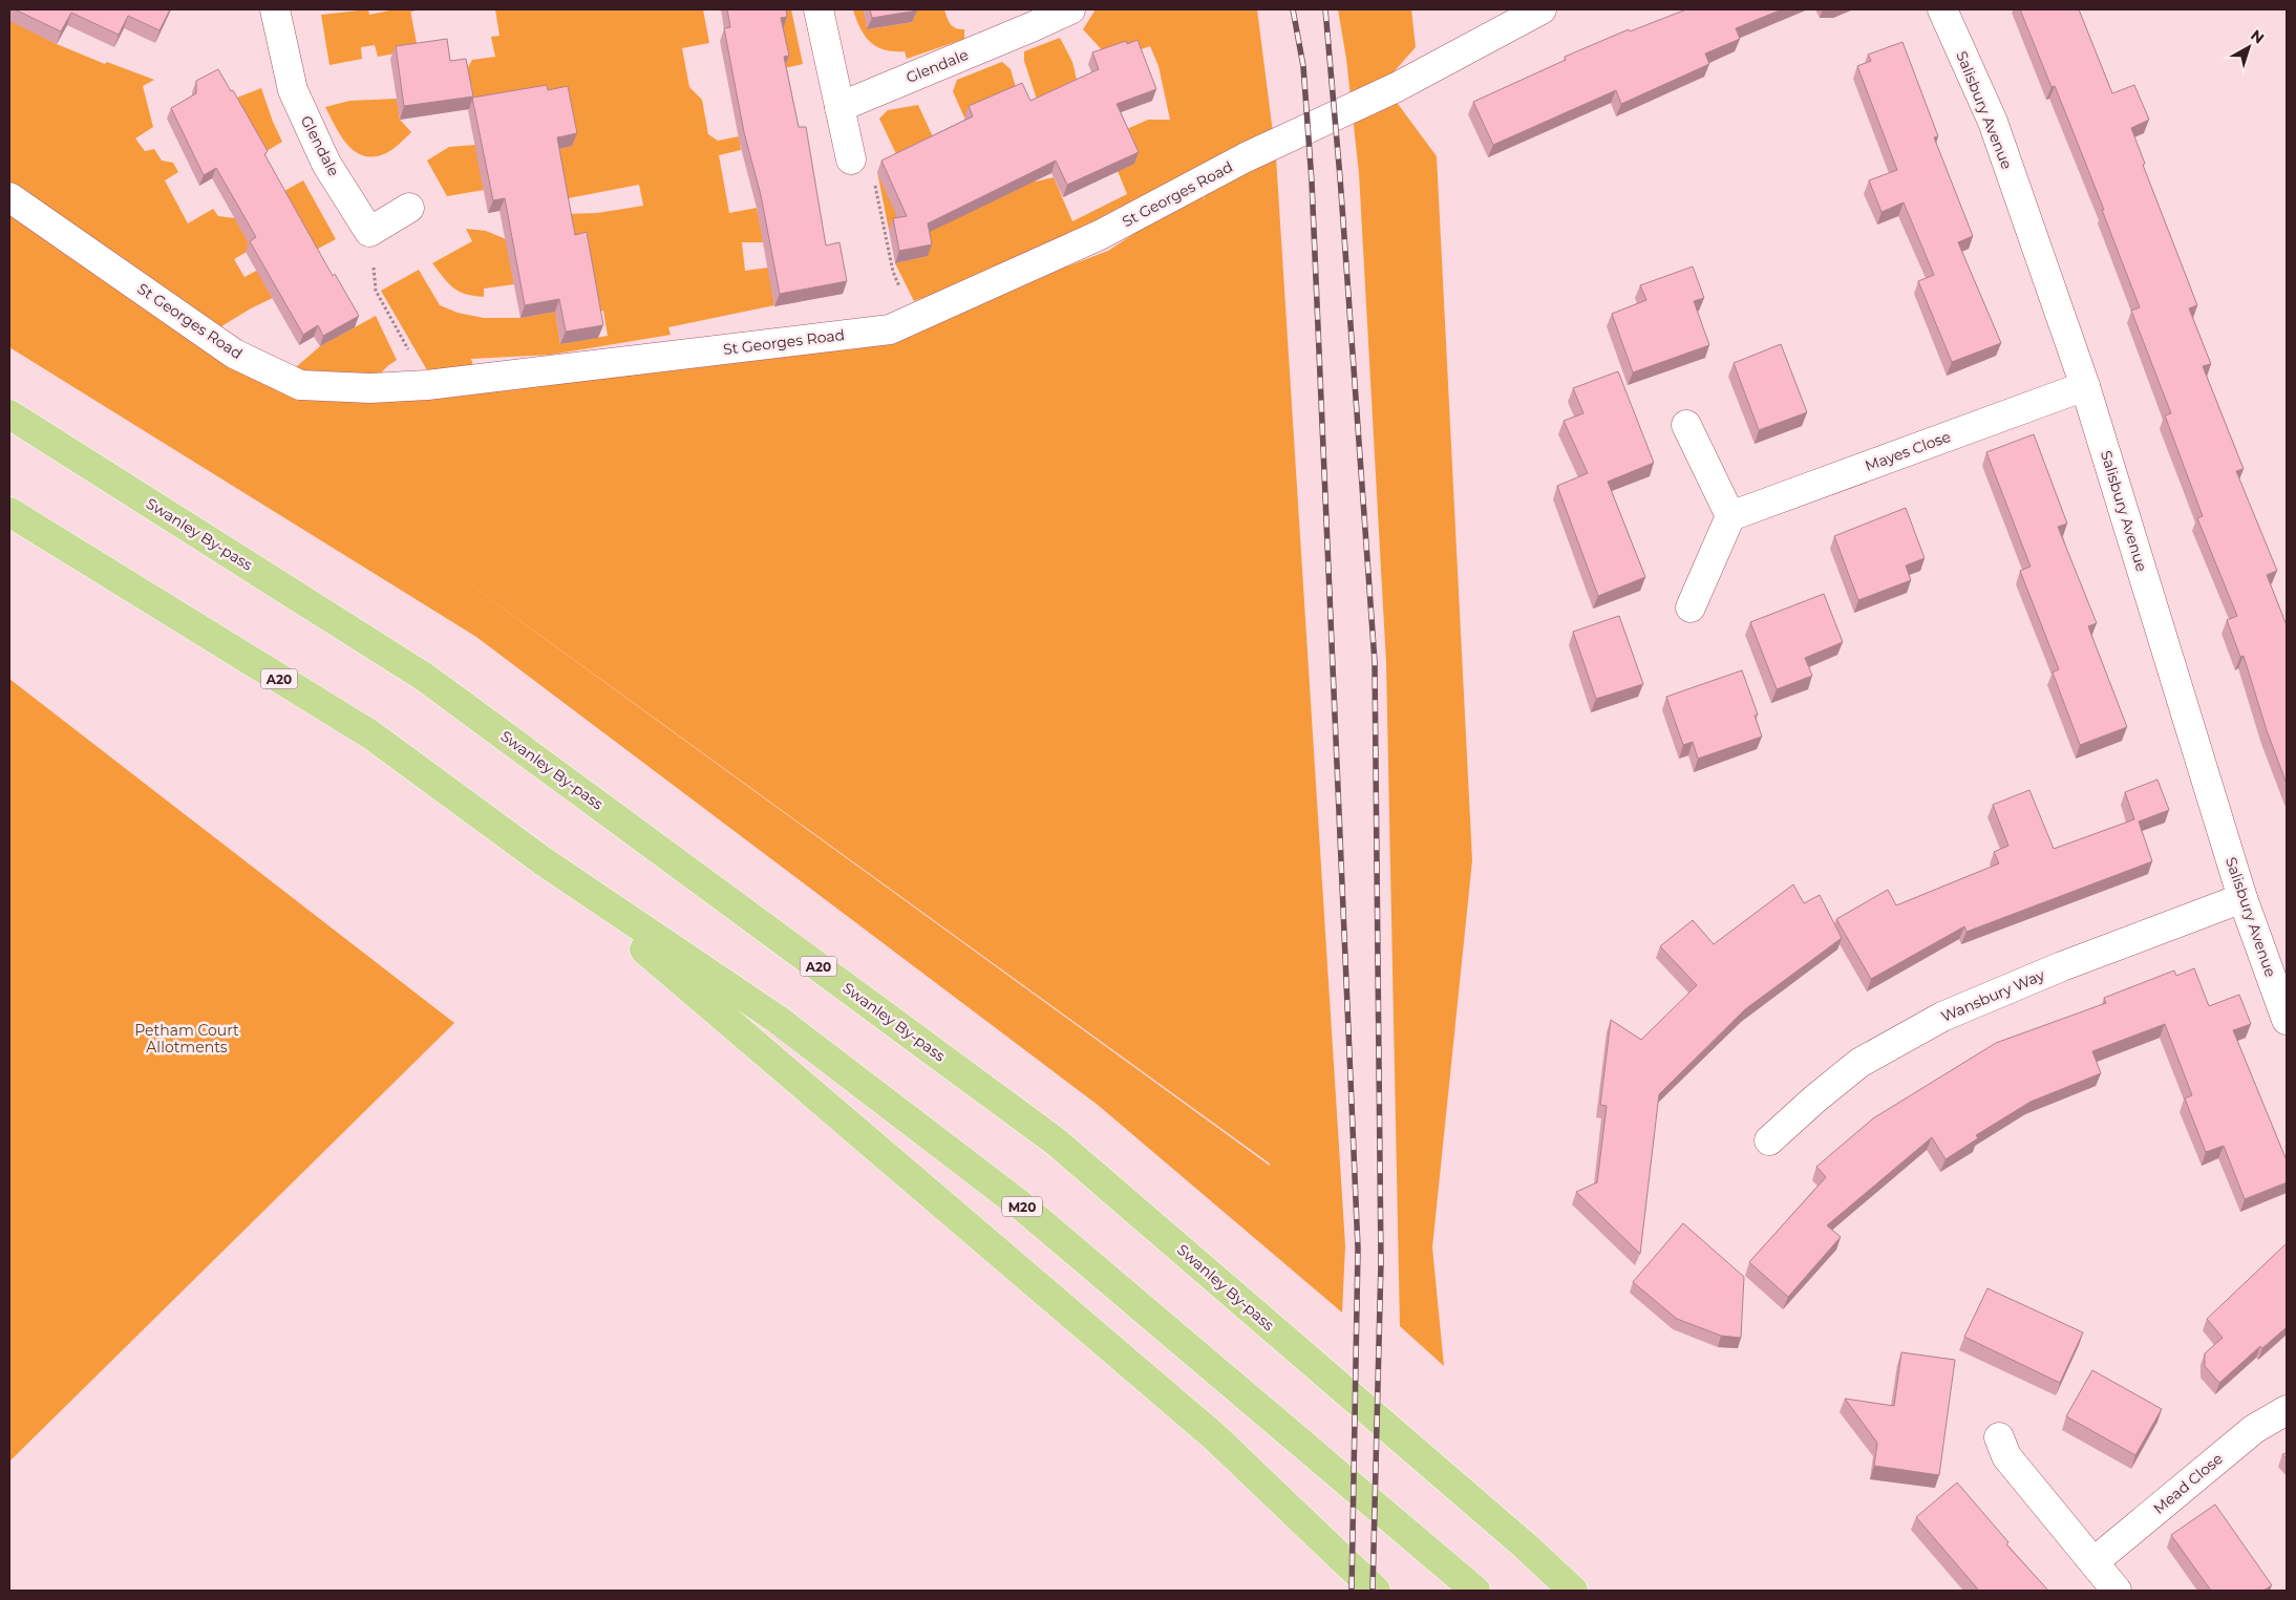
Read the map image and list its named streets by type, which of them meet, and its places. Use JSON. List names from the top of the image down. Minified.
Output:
{"streets":{"highway":["Swanley By-pass","A20","M20"],"street":["Glendale","Salisbury Avenue","St Georges Road","Mayes Close","Wansbury Way","Mead Close"]},"crossings":[["Salisbury Avenue","Mayes Close"],["Salisbury Avenue","Wansbury Way"],["A20","M20"]],"parks":["Petham Court Allotments"],"north":"top right"}
